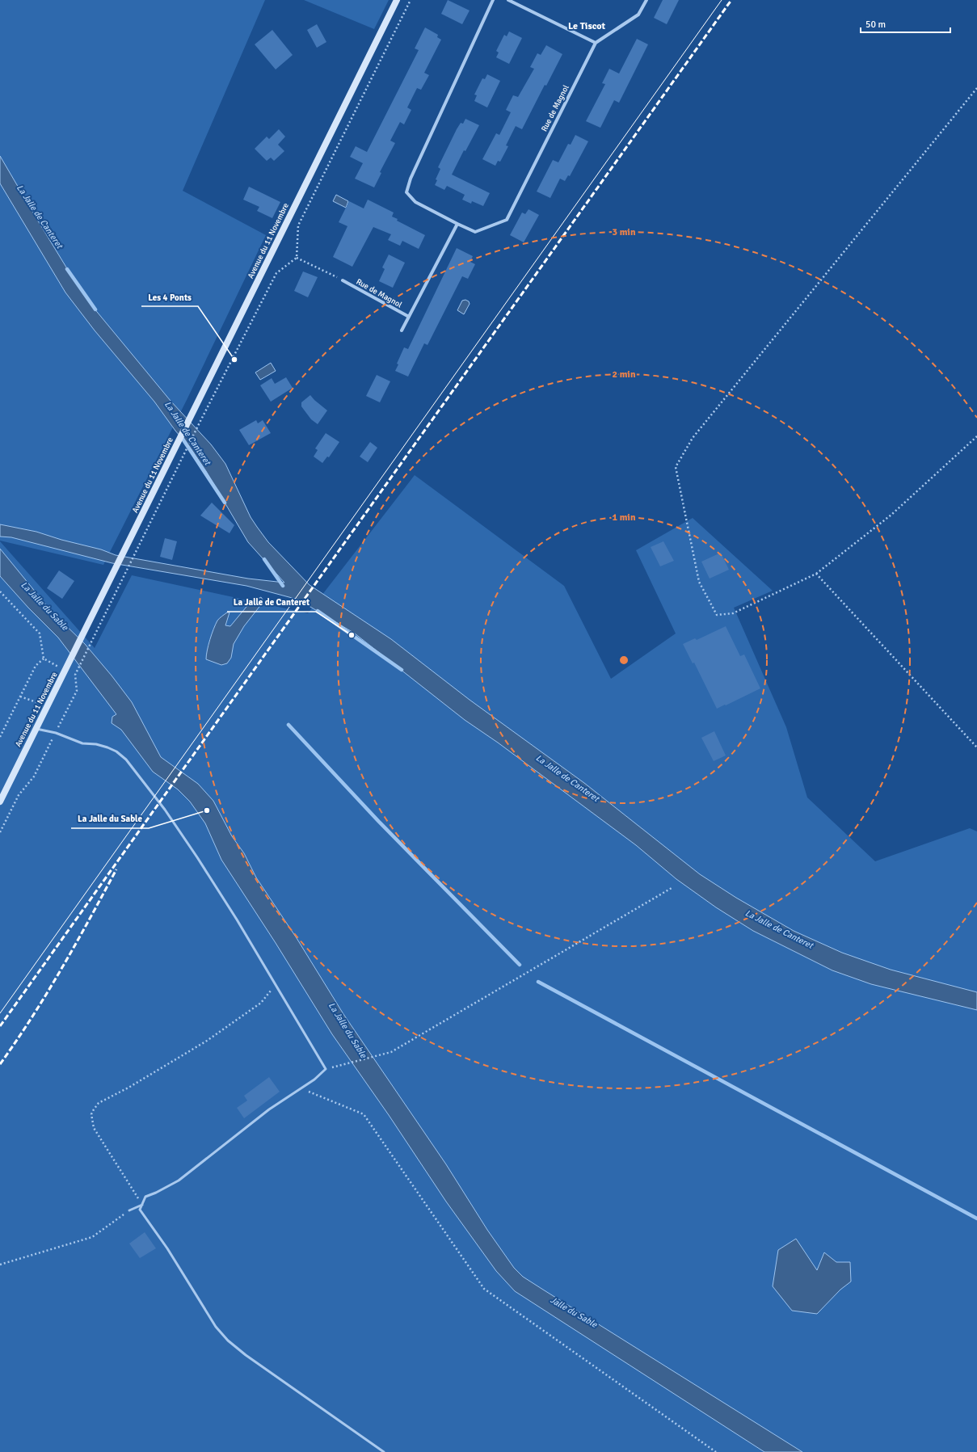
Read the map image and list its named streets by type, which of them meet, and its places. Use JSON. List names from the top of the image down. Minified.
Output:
{"streets":{"main road":["Avenue du 11 Novembre"],"street":["Rue de Magnol"]},"districts":["Le Tiscot"],"water":["La Jalle de Canteret","La Jalle du Sable","Jalle du Sable"],"places":["Les 4 Ponts","La Jalle de Canteret","La Jalle du Sable"],"scale_bar":"50 m","rings":["3 min","2 min","1 min"]}
